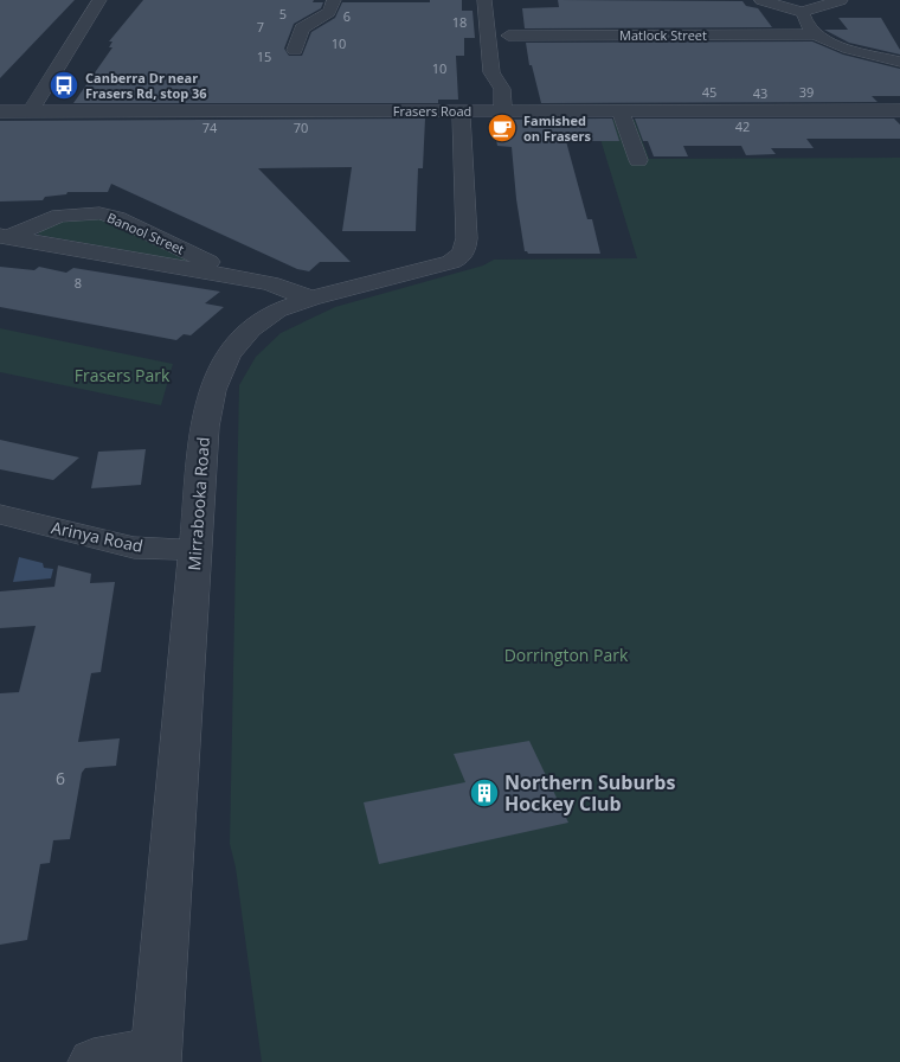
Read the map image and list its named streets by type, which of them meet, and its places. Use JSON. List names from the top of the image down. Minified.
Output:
{"streets":{"street":["Matlock Street","Frasers Road","Banool Street","Mirrabooka Road","Arinya Road"]},"crossings":[["Frasers Road","Mirrabooka Road"],["Banool Street","Mirrabooka Road"],["Mirrabooka Road","Arinya Road"]],"parks":["Frasers Park","Dorrington Park"],"places":{"bus stop":["Canberra Dr near Frasers Rd, stop 36"],"cafe":["Famished on Frasers"],"building":["Northern Suburbs Hockey Club"]},"house_numbers":["5","6","18","7","10","15","10","45","39","43","42","74","70","8","6"]}
